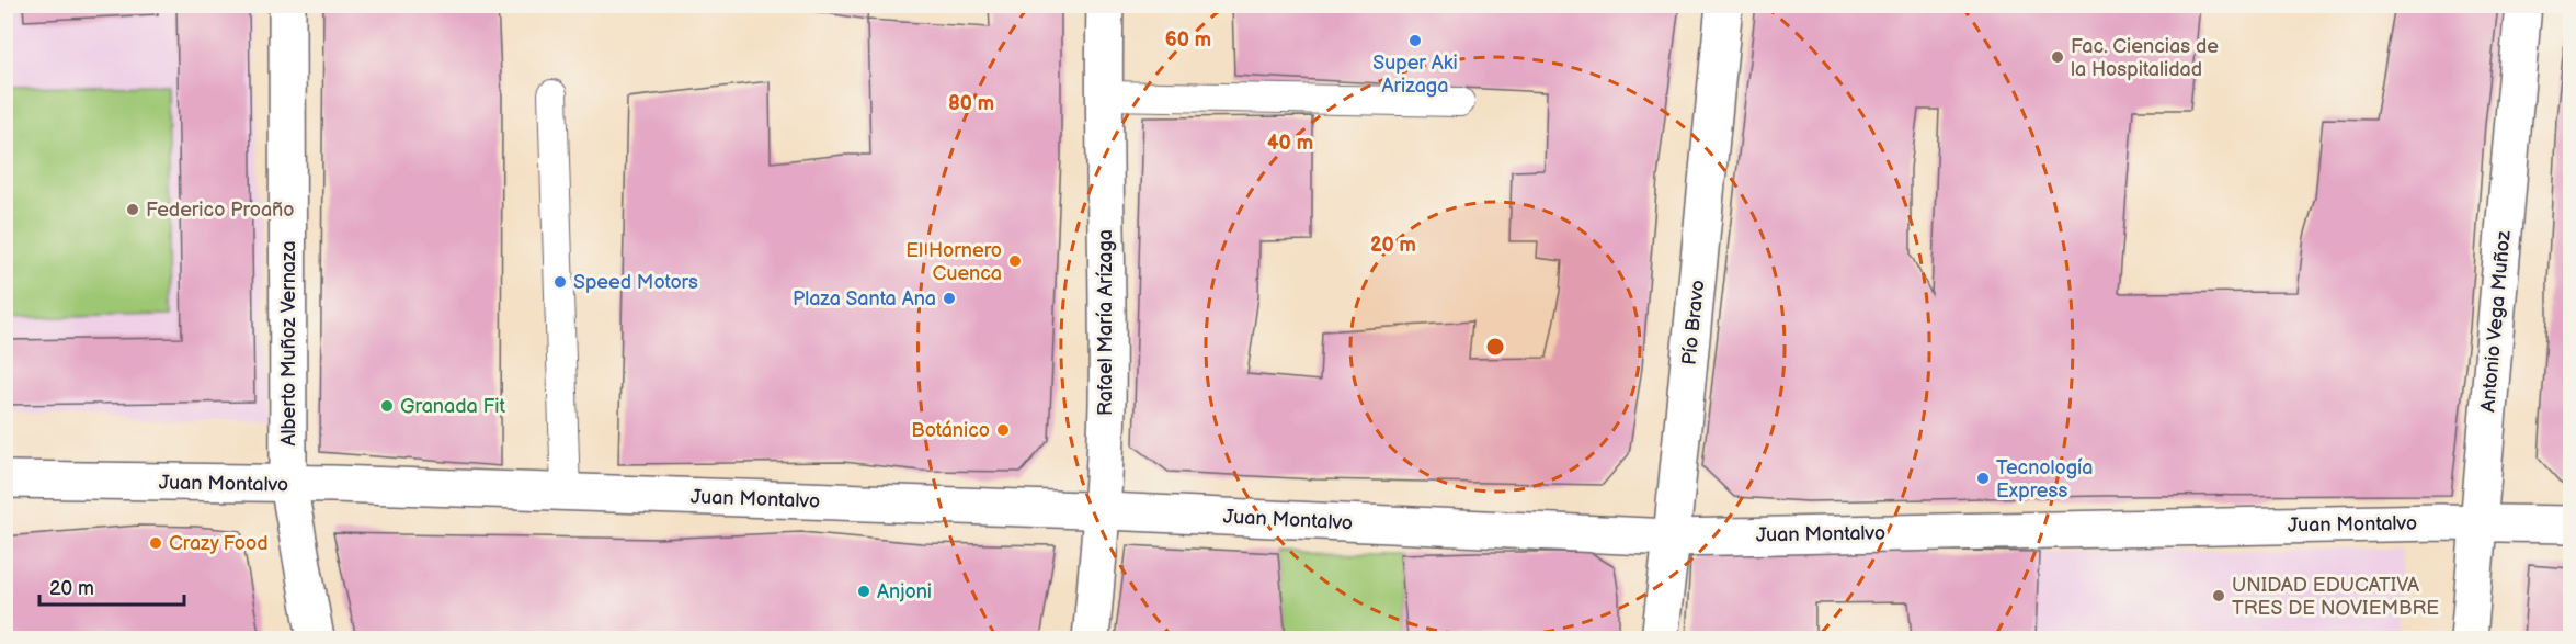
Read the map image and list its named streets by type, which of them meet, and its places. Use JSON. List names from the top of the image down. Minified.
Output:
{"streets":{"street":["Antonio Vega Muñoz","Rafael María Arízaga","Pío Bravo","Alberto Muñoz Vernaza","Juan Montalvo"]},"crossings":[["Antonio Vega Muñoz","Juan Montalvo"],["Rafael María Arízaga","Juan Montalvo"],["Pío Bravo","Juan Montalvo"],["Alberto Muñoz Vernaza","Juan Montalvo"]],"places":["Super Aki Arizaga","Fac. Ciencias de la Hospitalidad","Federico Proaño","El Hornero Cuenca","Speed Motors","Plaza Santa Ana","Granada Fit","Botánico","Tecnología Express","Crazy Food","Anjoni","UNIDAD EDUCATIVA TRES DE NOVIEMBRE"],"scale_bar":"20 m","rings":["60 m","80 m","40 m","20 m"]}
